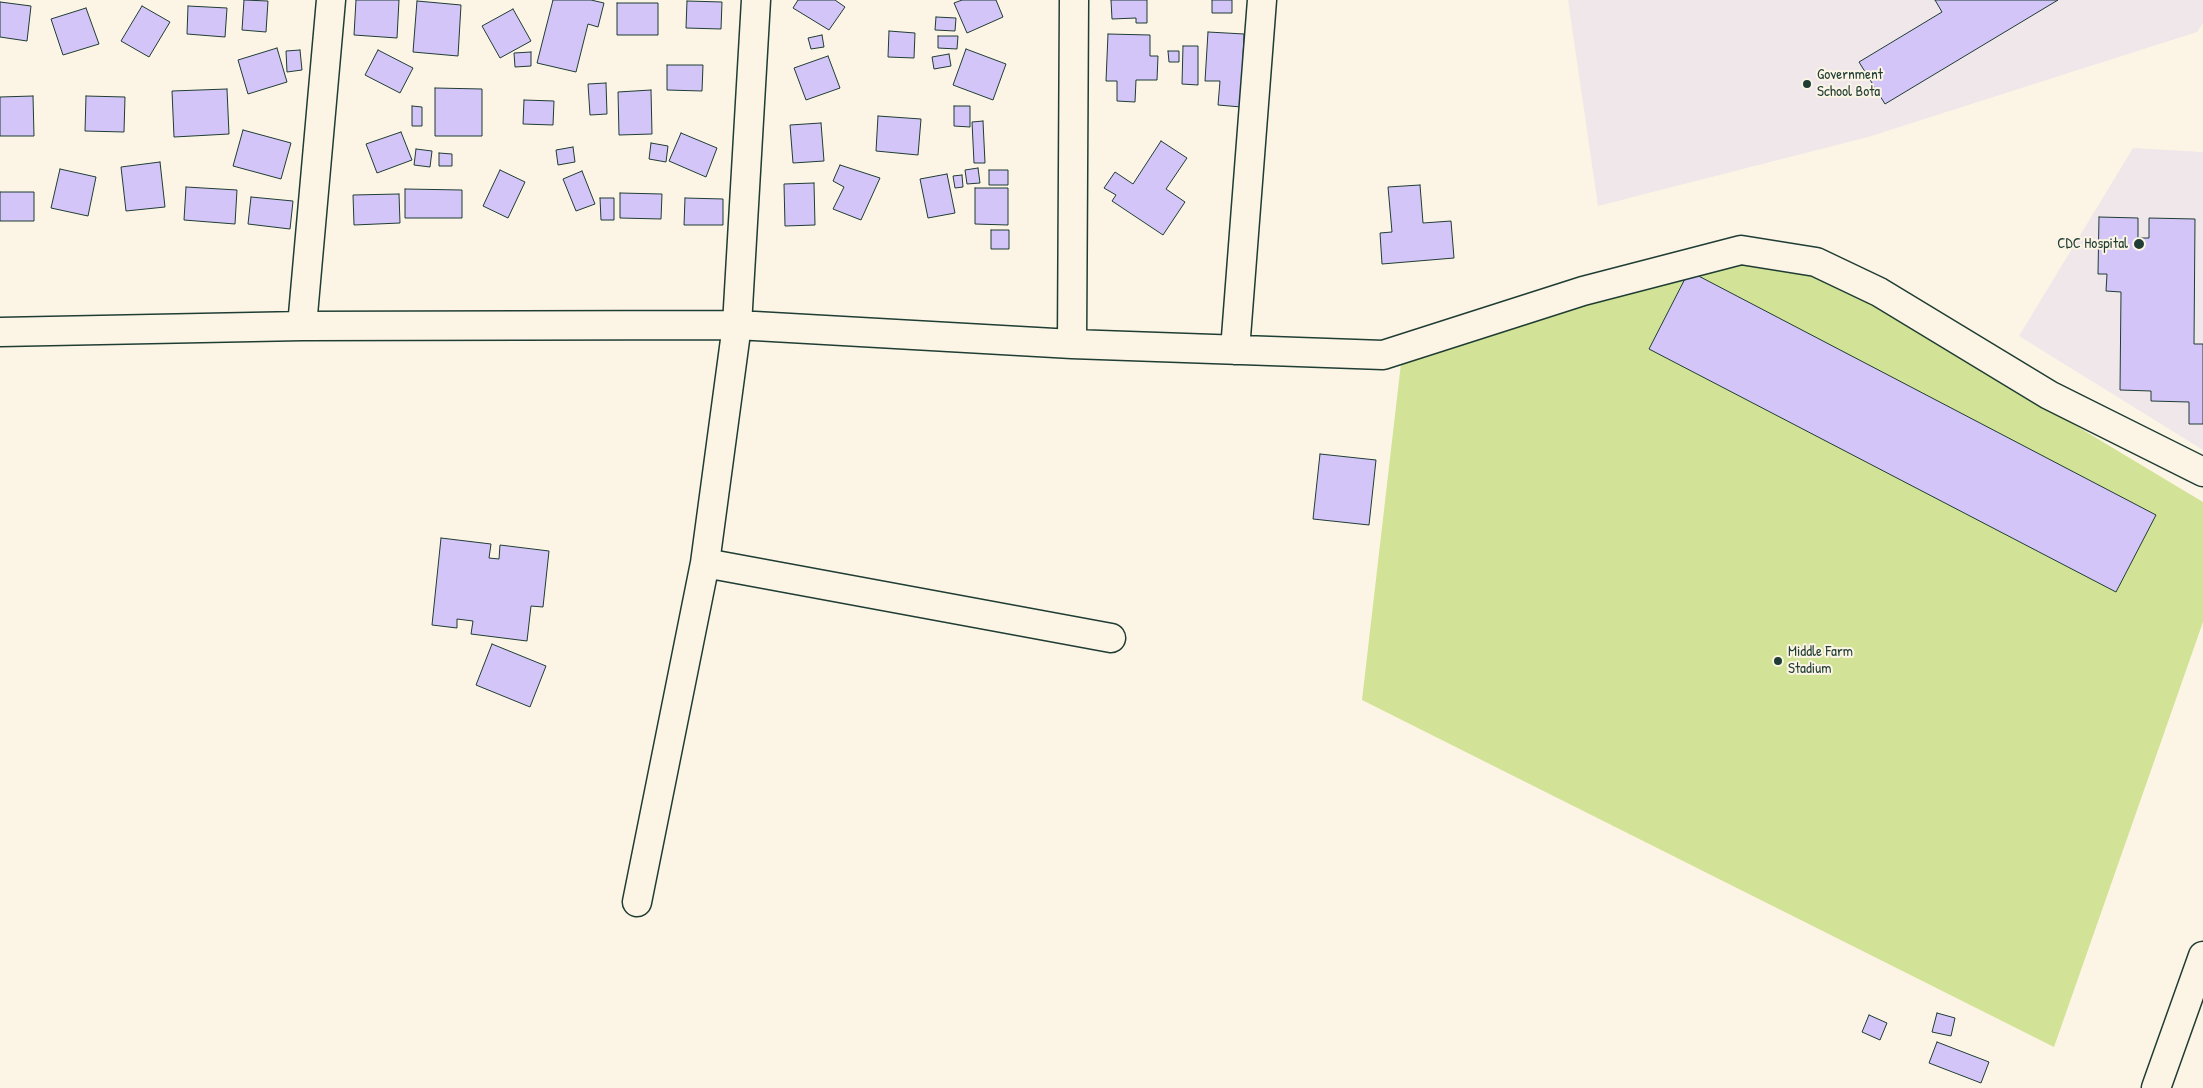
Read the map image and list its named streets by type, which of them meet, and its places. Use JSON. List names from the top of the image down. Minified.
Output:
{"places":["Government School Bota","CDC Hospital","Middle Farm Stadium"]}
